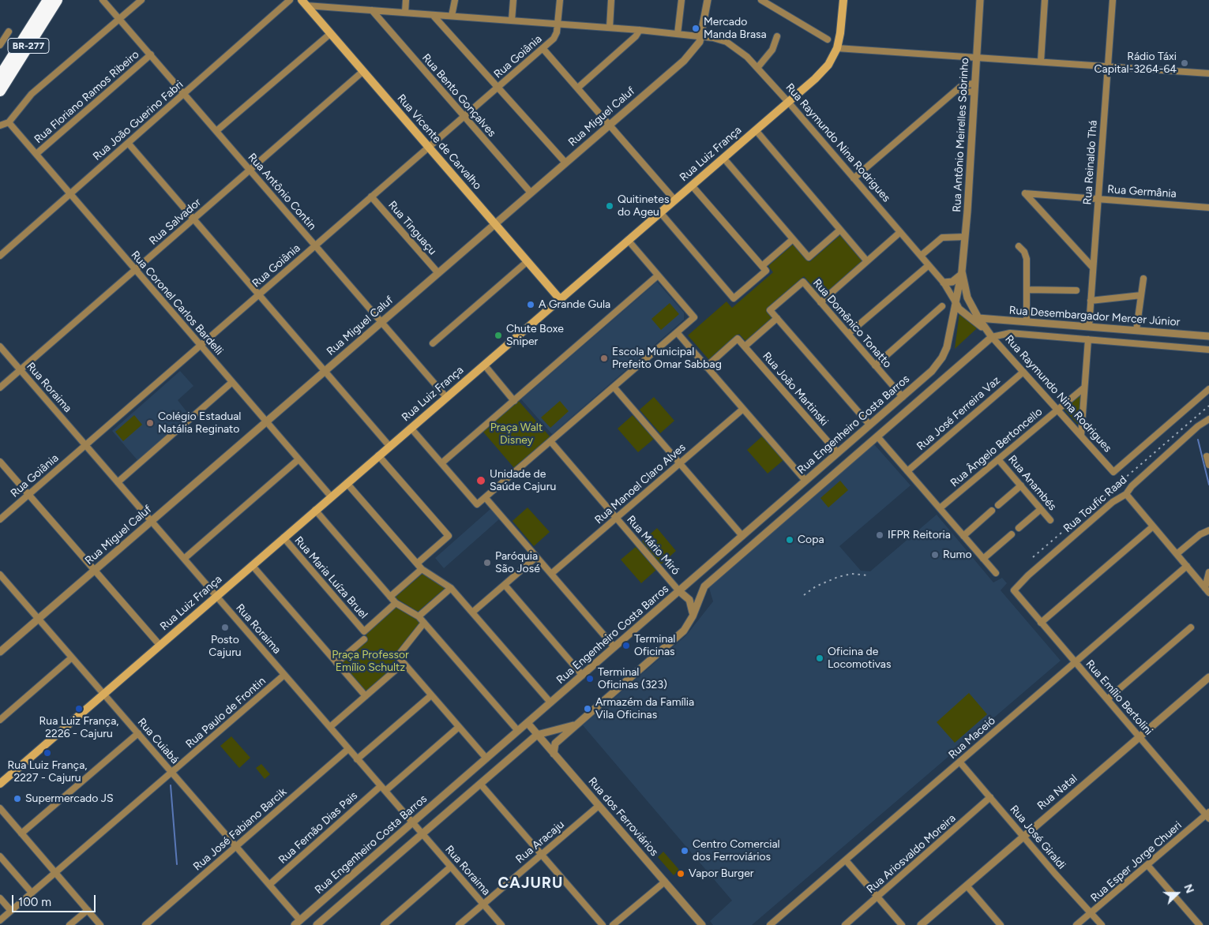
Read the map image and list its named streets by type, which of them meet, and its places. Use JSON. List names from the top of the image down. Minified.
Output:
{"streets":{"highway":["BR-277"],"main road":["Rua Vicente de Carvalho","Rua Luiz França"],"street":["Rua Goiânia","Rua Bento Gonçalves","Rua Floriano Ramos Ribeiro","Rua Miguel Caluf","Rua João Guerino Fabri","Rua Antônio Meirelles Sobrinho","Rua Raymundo Nina Rodrigues","Rua Reinaldo Thá","Rua Antônio Contin","Rua Germânia","Rua Salvador","Rua Tinguaçu","Rua Coronel Carlos Bardelli","Rua Desembargador Mercer Júnior","Rua Domênico Tonatto","Rua Roraima","Rua João Martinski","Rua José Ferreira Vaz","Rua Engenheiro Costa Barros","Rua Ângelo Bertoncello","Rua Anambés","Rua Manoel Claro Alves","Rua Toufic Raad","Rua Mário Miró","Rua Maria Luíza Bruel","Rua Emílio Bertolini","Rua Paulo de Frontin","Rua Maceió","Rua Cuiabá","Rua Natal","Rua dos Ferroviários","Rua Fernão Dias Pais","Rua José Fabiano Barcik","Rua José Giraldi","Rua Aracaju","Rua Ariosvaldo Moreira","Rua Esper Jorge Chueri"]},"crossings":[["Rua Goiânia","Rua Bento Gonçalves"],["Rua Goiânia","Rua Vicente de Carvalho"],["Rua Goiânia","Rua Raymundo Nina Rodrigues"],["Rua Goiânia","Rua Antônio Contin"],["Rua Goiânia","Rua Tinguaçu"],["Rua Goiânia","Rua Coronel Carlos Bardelli"],["Rua Goiânia","Rua Roraima"],["Rua Bento Gonçalves","Rua Miguel Caluf"],["Rua Bento Gonçalves","Rua Raymundo Nina Rodrigues"],["Rua Floriano Ramos Ribeiro","Rua Antônio Contin"],["Rua Floriano Ramos Ribeiro","Rua Coronel Carlos Bardelli"],["Rua Miguel Caluf","Rua Vicente de Carvalho"],["Rua Miguel Caluf","Rua Raymundo Nina Rodrigues"],["Rua Miguel Caluf","Rua Antônio Contin"],["Rua Miguel Caluf","Rua Tinguaçu"],["Rua Miguel Caluf","Rua Coronel Carlos Bardelli"],["Rua Miguel Caluf","Rua Roraima"],["Rua Miguel Caluf","Rua Cuiabá"],["Rua João Guerino Fabri","Rua Antônio Contin"],["Rua João Guerino Fabri","Rua Coronel Carlos Bardelli"],["Rua Antônio Meirelles Sobrinho","Rua Raymundo Nina Rodrigues"],["Rua Antônio Meirelles Sobrinho","Rua Engenheiro Costa Barros"],["Rua Vicente de Carvalho","Rua Raymundo Nina Rodrigues"],["Rua Vicente de Carvalho","Rua Luiz França"],["Rua Vicente de Carvalho","Rua Salvador"],["Rua Raymundo Nina Rodrigues","Rua Luiz França"],["Rua Raymundo Nina Rodrigues","Rua Desembargador Mercer Júnior"],["Rua Raymundo Nina Rodrigues","Rua José Ferreira Vaz"],["Rua Raymundo Nina Rodrigues","Rua Ângelo Bertoncello"],["Rua Luiz França","Rua Antônio Contin"],["Rua Luiz França","Rua Coronel Carlos Bardelli"],["Rua Luiz França","Rua Roraima"],["Rua Luiz França","Rua Maria Luíza Bruel"],["Rua Luiz França","Rua Cuiabá"],["Rua Reinaldo Thá","Rua Germânia"],["Rua Reinaldo Thá","Rua Desembargador Mercer Júnior"],["Rua Antônio Contin","Rua Salvador"],["Rua Salvador","Rua Coronel Carlos Bardelli"],["Rua Salvador","Rua Roraima"],["Rua Domênico Tonatto","Rua Engenheiro Costa Barros"],["Rua Roraima","Rua Engenheiro Costa Barros"],["Rua Roraima","Rua Paulo de Frontin"],["Rua Roraima","Rua Fernão Dias Pais"],["Rua Roraima","Rua José Fabiano Barcik"],["Rua Roraima","Rua Aracaju"],["Rua João Martinski","Rua Engenheiro Costa Barros"],["Rua Engenheiro Costa Barros","Rua Mário Miró"],["Rua Engenheiro Costa Barros","Rua Cuiabá"],["Rua Engenheiro Costa Barros","Rua dos Ferroviários"],["Rua Ângelo Bertoncello","Rua Anambés"],["Rua Manoel Claro Alves","Rua Mário Miró"],["Rua Toufic Raad","Rua Emílio Bertolini"],["Rua Emílio Bertolini","Rua Maceió"],["Rua Emílio Bertolini","Rua Natal"],["Rua Emílio Bertolini","Rua Esper Jorge Chueri"],["Rua Paulo de Frontin","Rua Cuiabá"],["Rua Maceió","Rua José Giraldi"],["Rua Cuiabá","Rua Fernão Dias Pais"],["Rua Cuiabá","Rua José Fabiano Barcik"],["Rua Natal","Rua José Giraldi"],["Rua dos Ferroviários","Rua Aracaju"],["Rua José Giraldi","Rua Ariosvaldo Moreira"],["Rua José Giraldi","Rua Esper Jorge Chueri"]],"districts":["CAJURU"],"parks":["Praça Walt Disney","Praça Professor Emílio Schultz"],"places":["Mercado Manda Brasa","Rádio Táxi Capital-3264-64","Quitinetes do Ageu","A Grande Gula","Chute Boxe Sniper","Escola Municipal Prefeito Omar Sabbag","Colégio Estadual Natália Reginato","Unidade de Saúde Cajuru","IFPR Reitoria","Copa","Rumo","Paróquia São José","Posto Cajuru","Terminal Oficinas","Oficina de Locomotivas","Terminal Oficinas (323)","Rua Luiz França, 2226 - Cajuru","Armazém da Família Vila Oficinas","Rua Luiz França, 2227 - Cajuru","Supermercado JS","Centro Comercial dos Ferroviários","Vapor Burger"],"scale_bar":"100 m","north":"right"}
